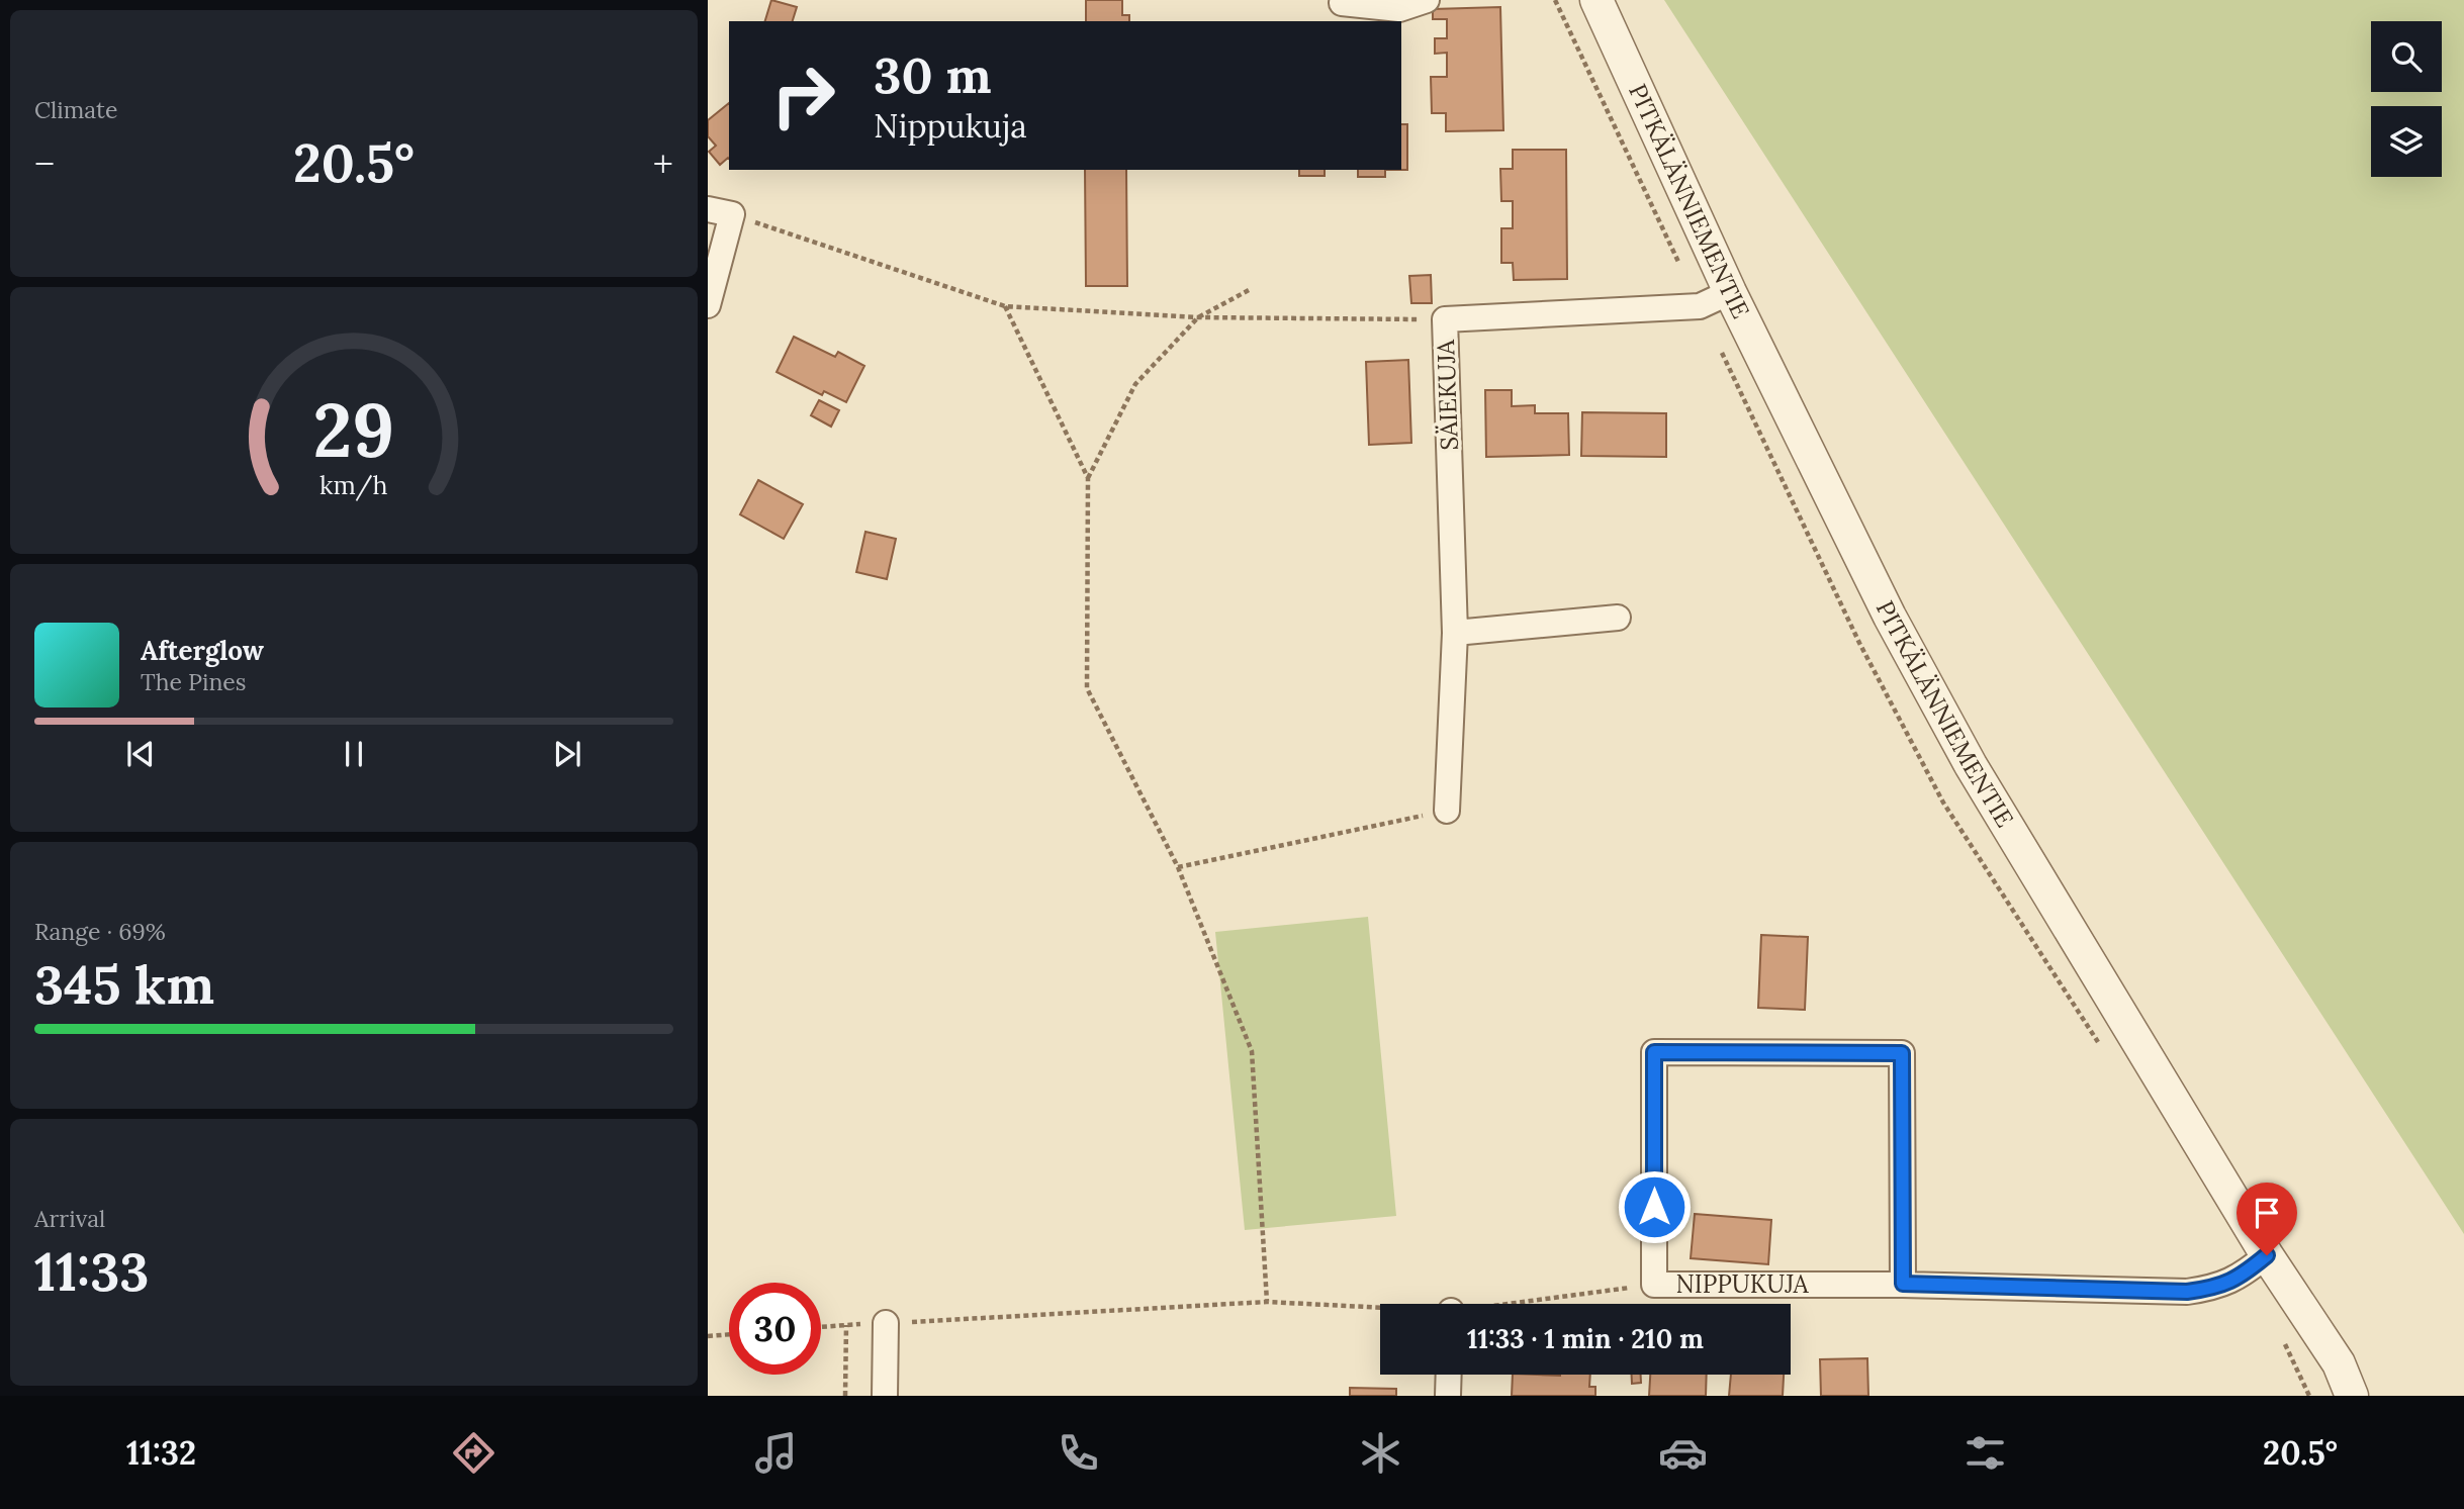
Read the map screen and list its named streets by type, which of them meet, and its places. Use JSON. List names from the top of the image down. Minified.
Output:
{"streets":{"street":["PITKÄLÄNNIEMENTIE","SÄIEKUJA","NIPPUKUJA"]},"crossings":[["PITKÄLÄNNIEMENTIE","SÄIEKUJA"],["PITKÄLÄNNIEMENTIE","NIPPUKUJA"]],"page":{"tile":["Climate",["Range · 69%","345 km"],["Arrival","11:33"]],"turn":["30 m","Nippukuja"],"heat":["−","20.5°","+"],"song":["Afterglow","The Pines"],"limit":"30","trip":"11:33 · 1 min · 210 m","tabs":["11:32","20.5°"],"gauge":["29","km/h"]}}
